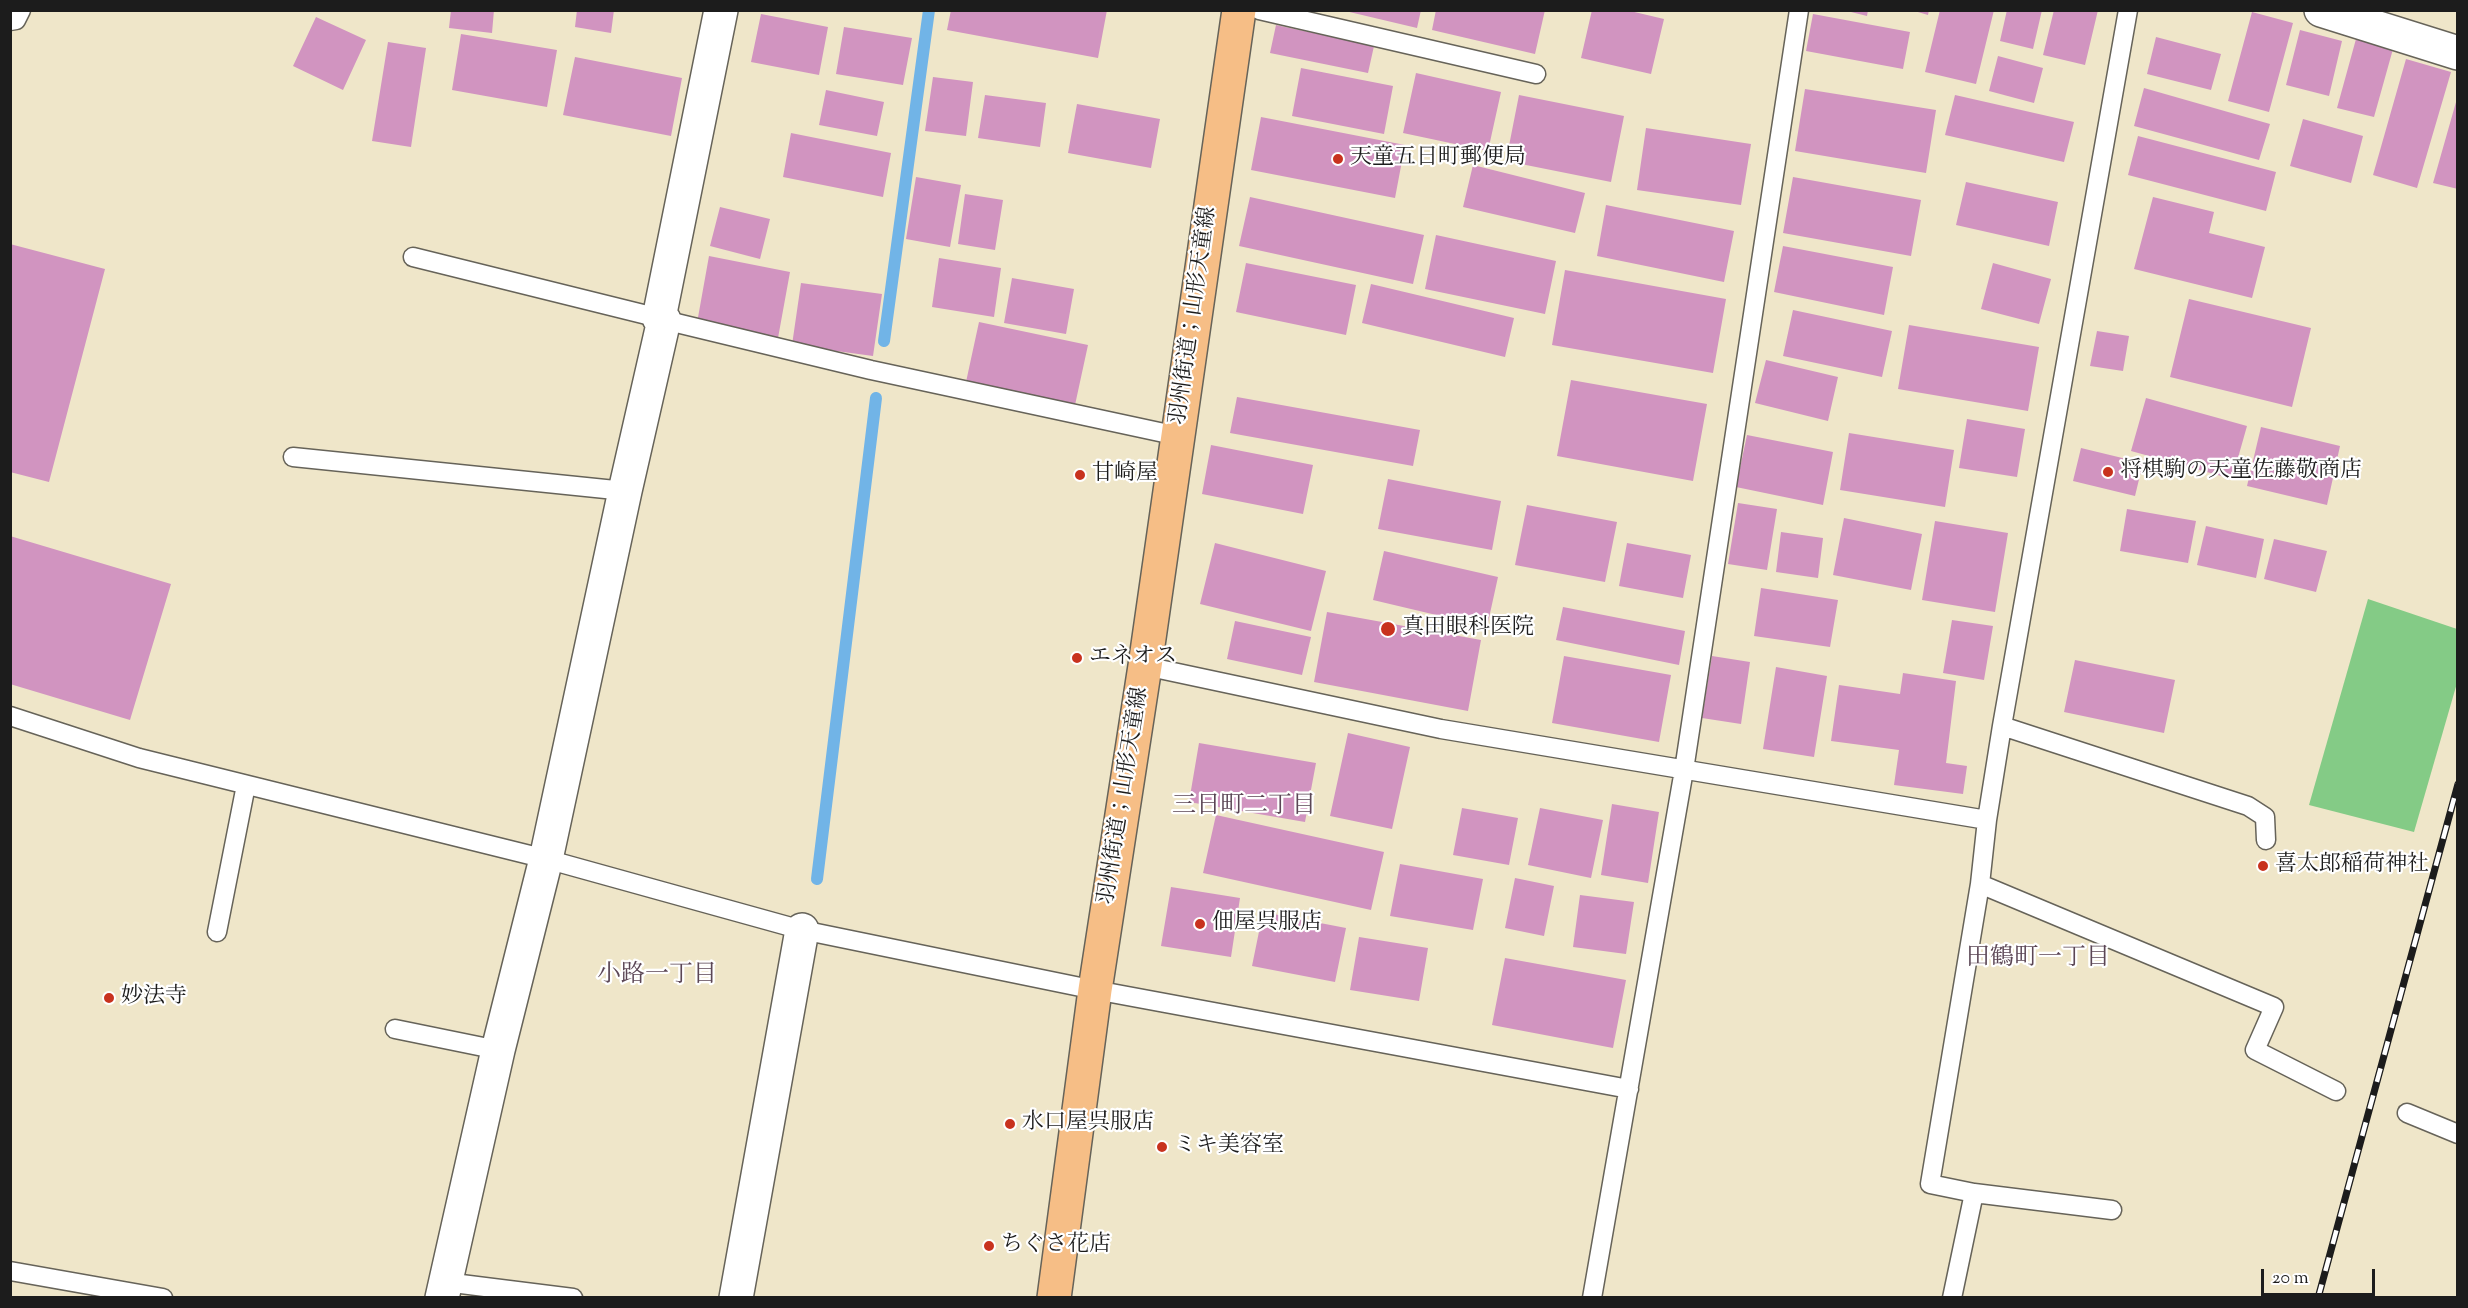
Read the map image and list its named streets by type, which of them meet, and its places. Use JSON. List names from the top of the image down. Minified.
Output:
{"streets":{"main road":["羽州街道；山形天童線"]},"districts":["三日町二丁目","田鶴町一丁目","小路一丁目"],"places":["天童五日町郵便局","将棋駒の天童佐藤敬商店","甘崎屋","真田眼科医院","エネオス","喜太郎稲荷神社","佃屋呉服店","妙法寺","水口屋呉服店","ミキ美容室","ちぐさ花店"],"scale_bar":"20 m"}
